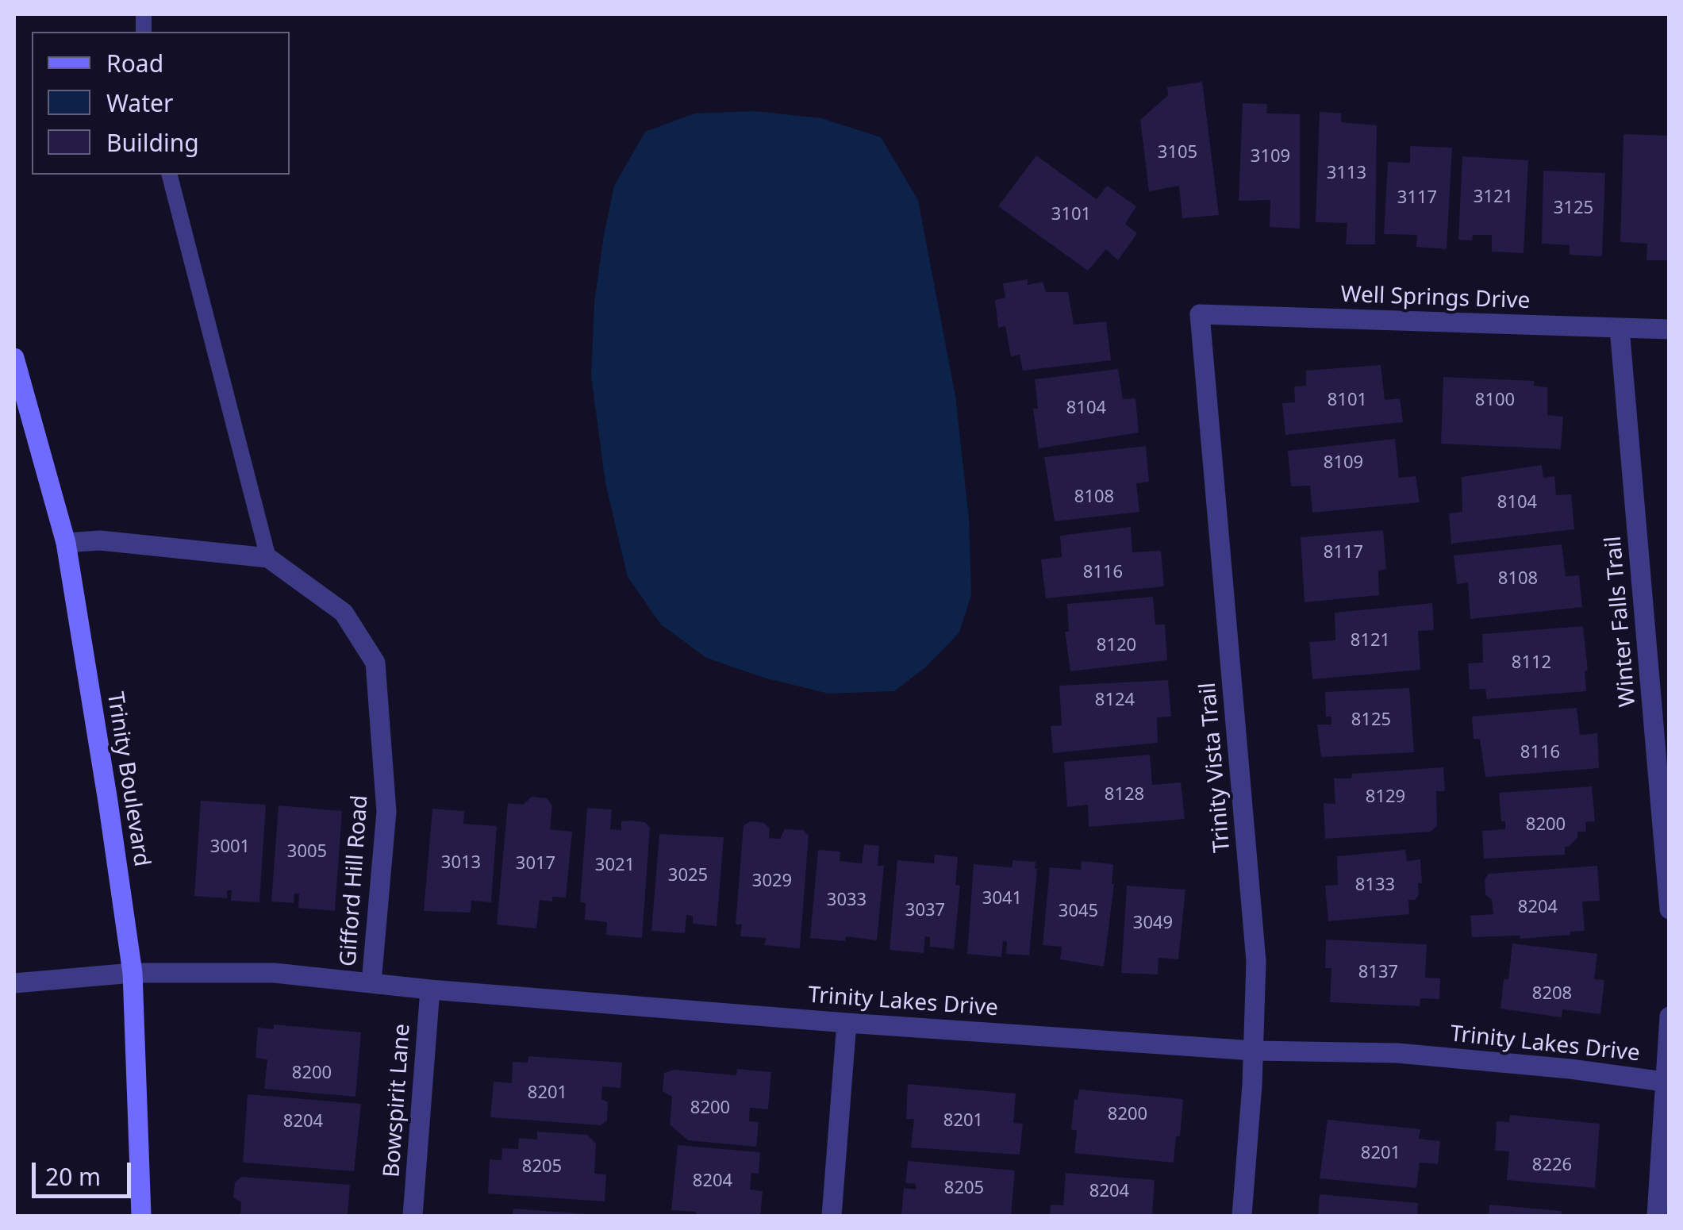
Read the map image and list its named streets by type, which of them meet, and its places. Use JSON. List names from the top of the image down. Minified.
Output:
{"streets":{"main road":["Trinity Boulevard"],"street":["Well Springs Drive","Winter Falls Trail","Trinity Vista Trail","Gifford Hill Road","Trinity Lakes Drive","Bowspirit Lane"]},"crossings":[["Well Springs Drive","Winter Falls Trail"],["Well Springs Drive","Trinity Vista Trail"],["Trinity Vista Trail","Trinity Lakes Drive"],["Trinity Boulevard","Trinity Lakes Drive"],["Gifford Hill Road","Trinity Lakes Drive"],["Trinity Lakes Drive","Bowspirit Lane"]],"house_numbers":["3105","3109","3113","3121","3117","3125","3101","8101","8100","8104","8109","8108","8104","8117","8116","8108","8121","8120","8112","8124","8125","8116","8128","8129","8200","3001","3005","3013","3017","3021","3025","3029","8133","3041","3033","8204","3037","3045","3049","8137","8208","8200","8201","8200","8200","8201","8204","8201","8226","8205","8204","8205","8204"],"legend":["Road","Water","Building"],"scale_bar":"20 m"}
